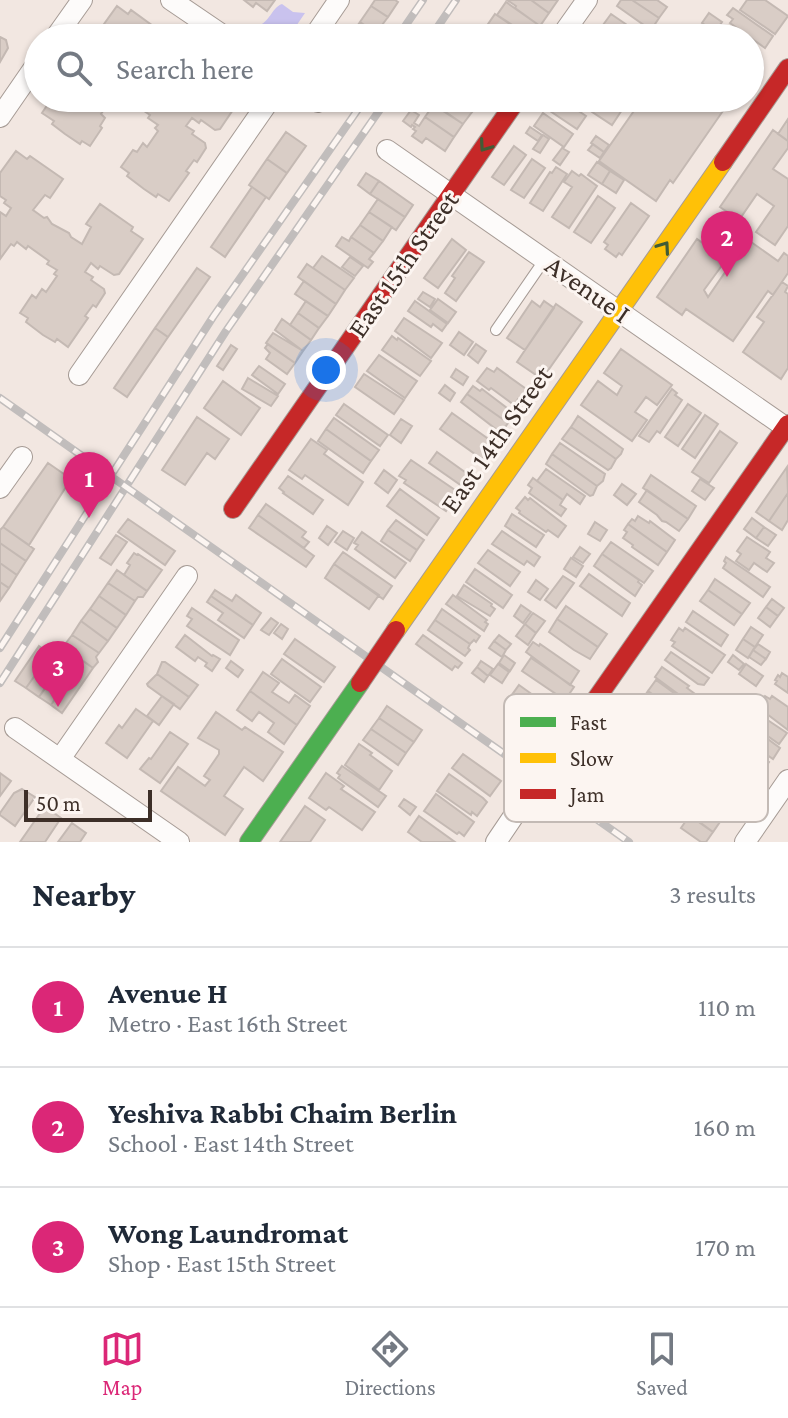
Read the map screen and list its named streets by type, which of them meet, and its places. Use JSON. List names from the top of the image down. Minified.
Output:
{"streets":{"street":["East 15th Street","Avenue I","East 14th Street"]},"crossings":[["East 15th Street","Avenue I"],["Avenue I","East 14th Street"]],"legend":["Fast","Slow","Jam"],"scale_bar":"50 m","page":{"search":"Search here","pins":["2","1","3"],"scale":"50 m","heading":["Nearby","3 results"],"list":[{"mark":"1","name":"Avenue H","note":"Metro · East 16th Street","value":"110 m"},{"mark":"2","name":"Yeshiva Rabbi Chaim Berlin","note":"School · East 14th Street","value":"160 m"},{"mark":"3","name":"Wong Laundromat","note":"Shop · East 15th Street","value":"170 m"}],"nav":["Map","Directions","Saved"]}}
